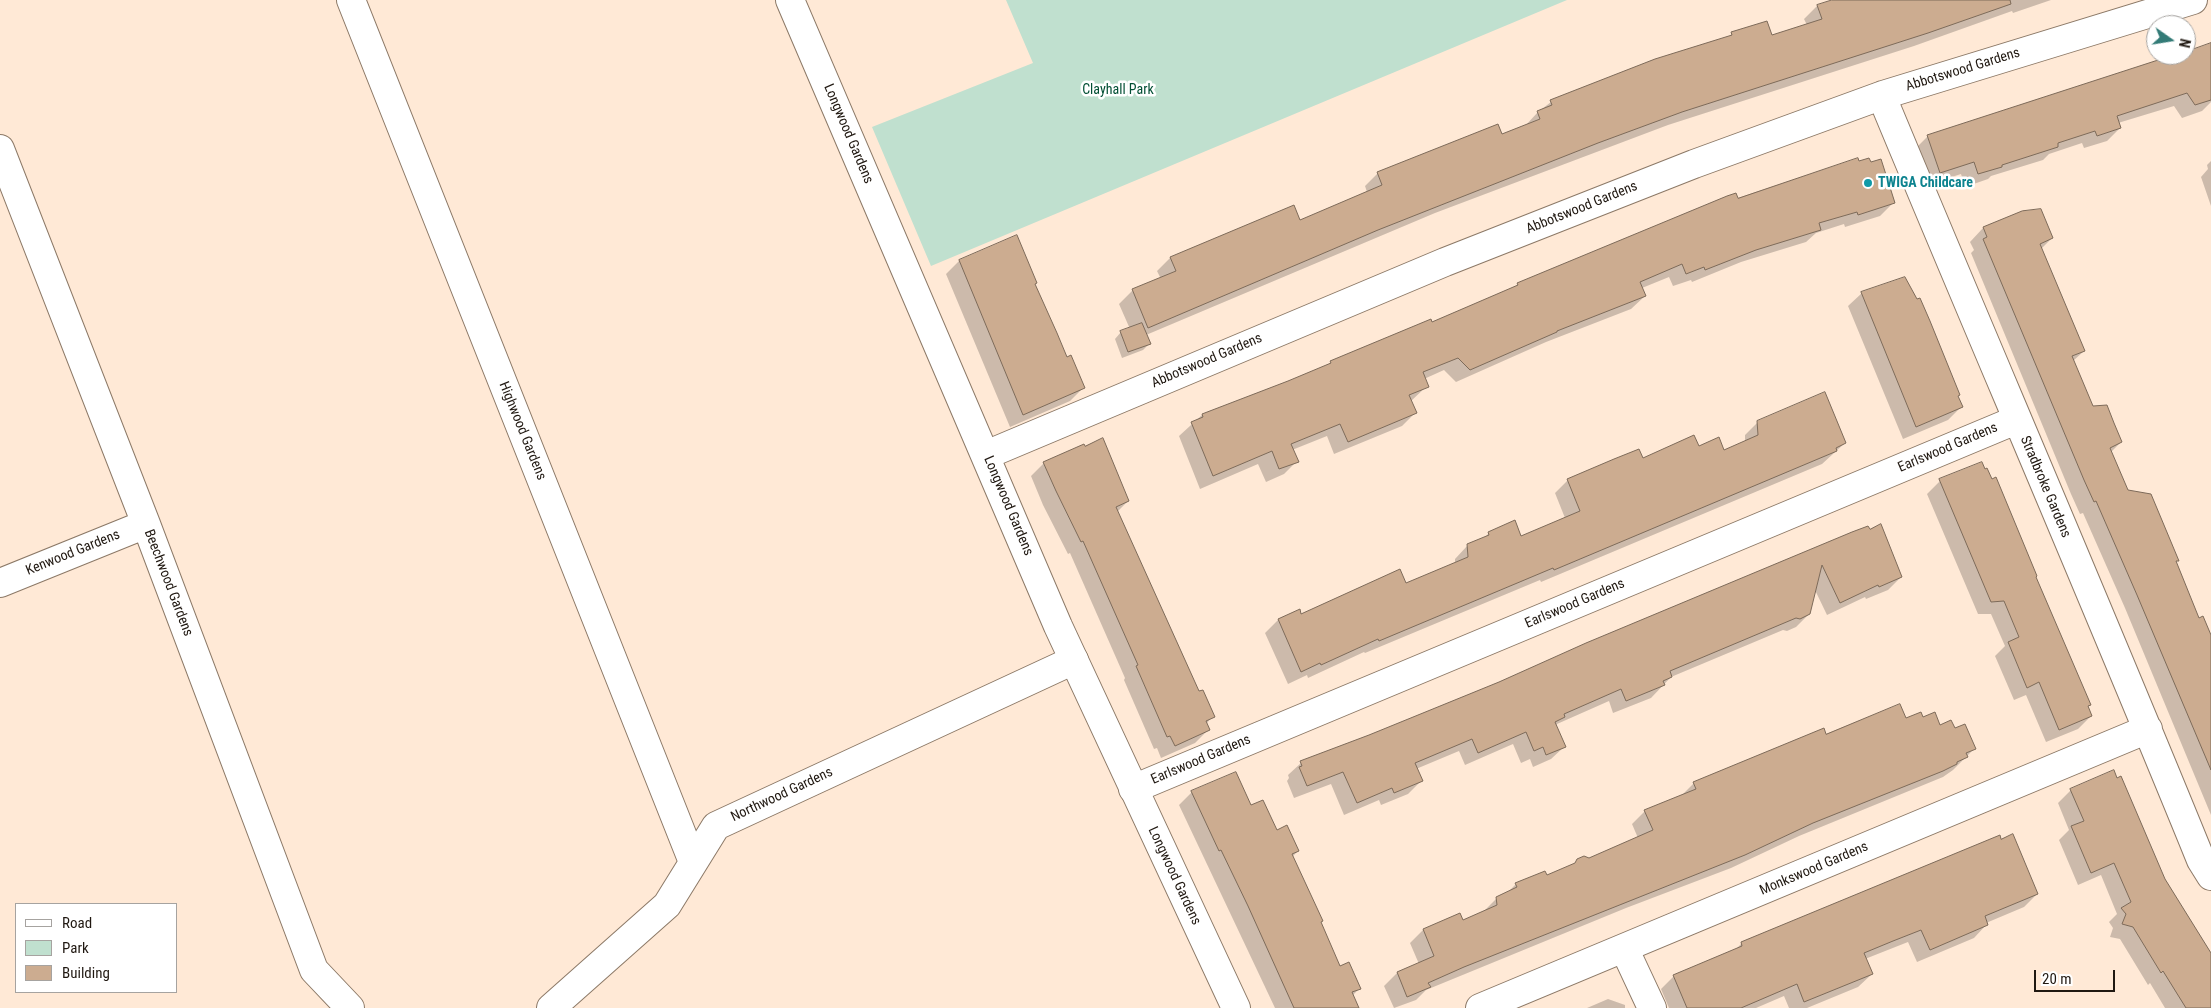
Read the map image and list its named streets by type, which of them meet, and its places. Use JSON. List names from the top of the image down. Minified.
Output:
{"streets":{"street":["Abbotswood Gardens","Longwood Gardens","Highwood Gardens","Earlswood Gardens","Stradbroke Gardens","Kenwood Gardens","Beechwood Gardens","Northwood Gardens","Monkswood Gardens"]},"crossings":[["Abbotswood Gardens","Longwood Gardens"],["Abbotswood Gardens","Stradbroke Gardens"],["Longwood Gardens","Earlswood Gardens"],["Longwood Gardens","Northwood Gardens"],["Highwood Gardens","Northwood Gardens"],["Earlswood Gardens","Stradbroke Gardens"],["Stradbroke Gardens","Monkswood Gardens"],["Kenwood Gardens","Beechwood Gardens"]],"parks":["Clayhall Park"],"places":["TWIGA Childcare"],"legend":["Road","Park","Building"],"scale_bar":"20 m","north":"right"}
